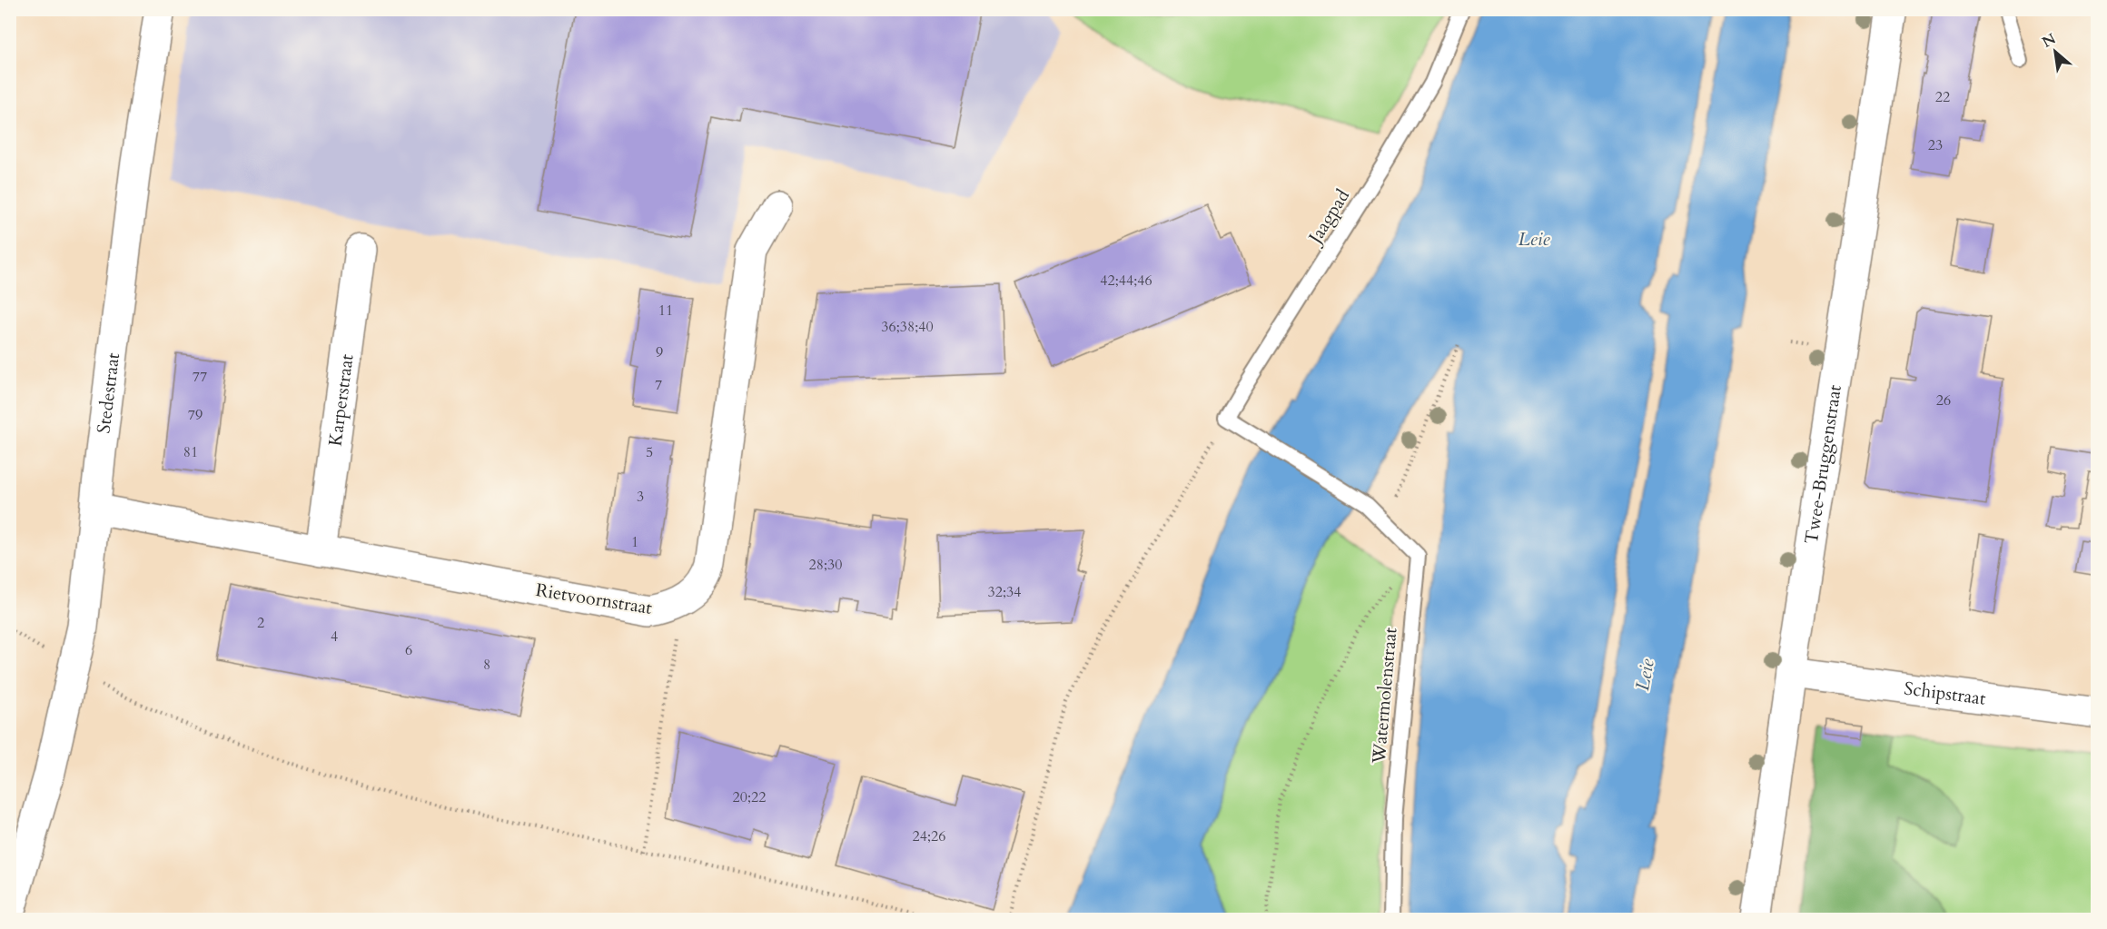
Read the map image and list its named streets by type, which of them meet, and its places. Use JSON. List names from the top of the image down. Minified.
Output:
{"streets":{"street":["Stedestraat","Karperstraat","Twee-Bruggenstraat","Rietvoornstraat","Schipstraat"],"lane":["Jaagpad","Watermolenstraat"]},"crossings":[["Stedestraat","Rietvoornstraat"],["Karperstraat","Rietvoornstraat"],["Twee-Bruggenstraat","Schipstraat"]],"water":["Leie"],"house_numbers":["22","23","42;44;46","11","36;38;40","9","77","7","26","79","81","5","3","1","28;30","32;34","2","4","6","8","20;22","24;26"],"north":"top left"}
